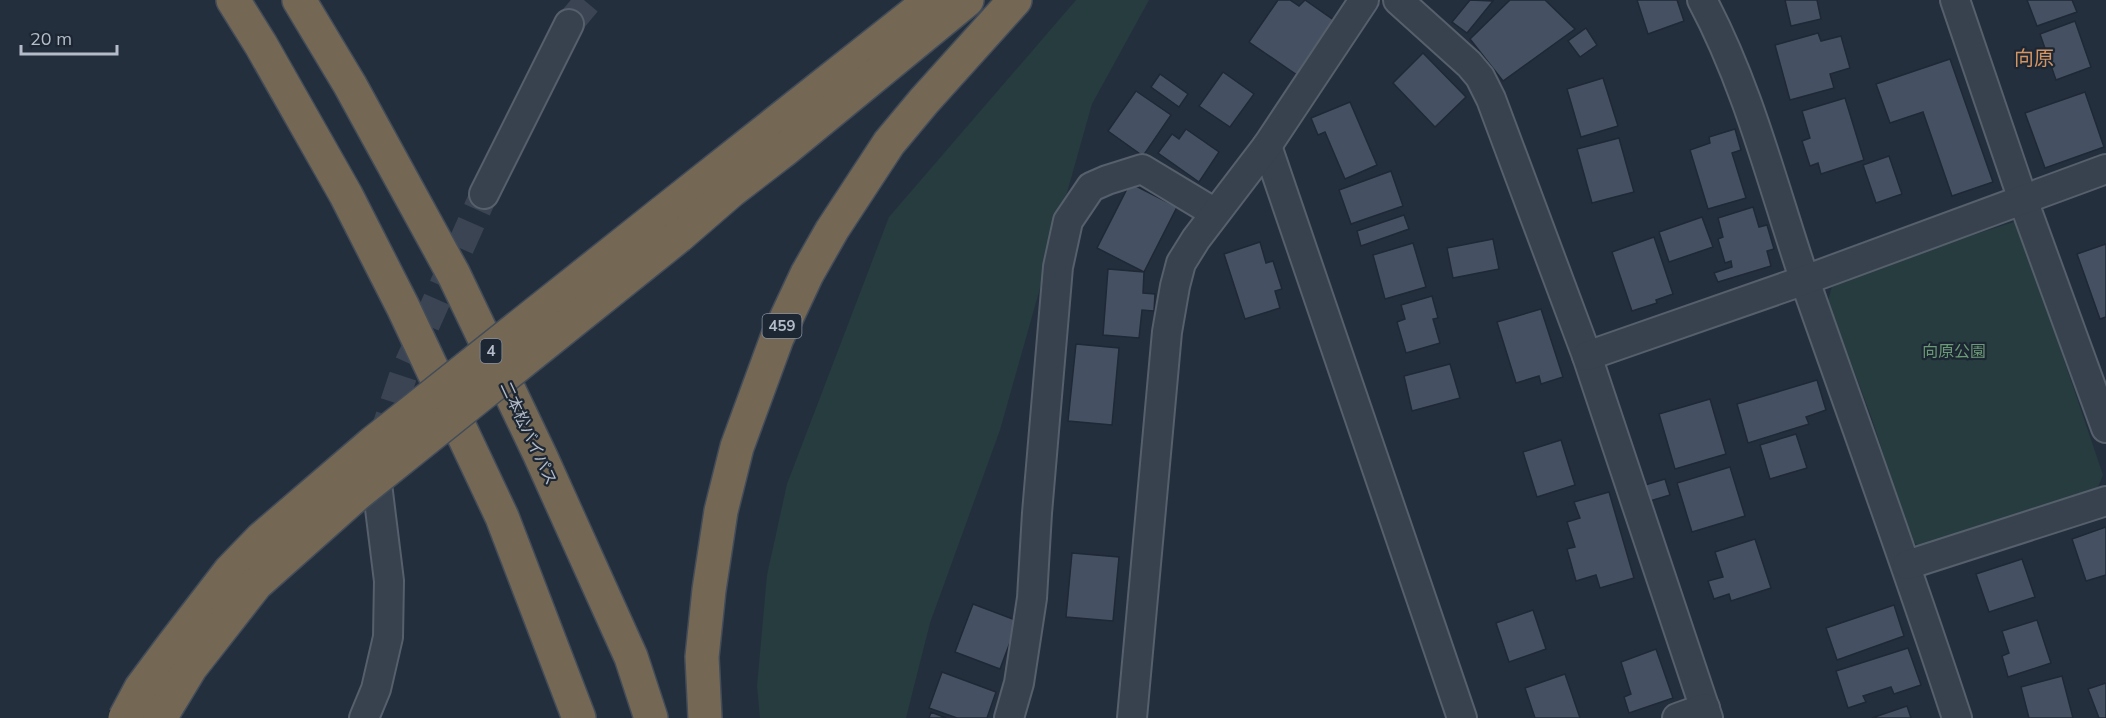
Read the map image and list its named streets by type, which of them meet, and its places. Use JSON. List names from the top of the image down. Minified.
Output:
{"streets":{"highway":["459","4","二本松バイパス"]},"districts":["向原"],"parks":["向原公園"],"scale_bar":"20 m"}
